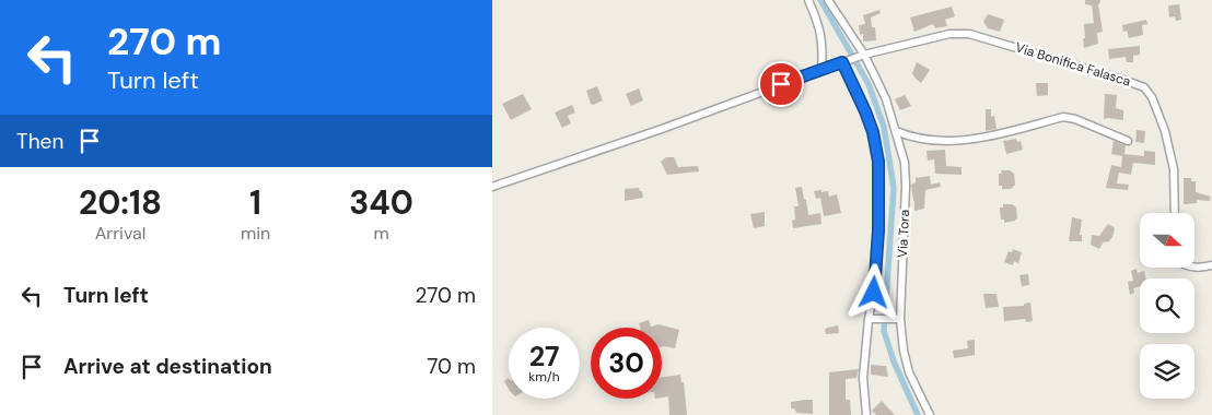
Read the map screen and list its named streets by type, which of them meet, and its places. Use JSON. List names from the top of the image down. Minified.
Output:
{"streets":{"street":["Via Bonifica Falasca","Via Tora"]},"crossings":[["Via Bonifica Falasca","Via Tora"]],"north":"right","page":{"turn":["270 m","Turn left"],"then":"Then","eta":["20:18","Arrival","1","min","340","m"],"list":[{"name":"Turn left","value":"270 m"},{"name":"Arrive at destination","value":"70 m"}],"speed":"27 km/h","limit":"30"}}
